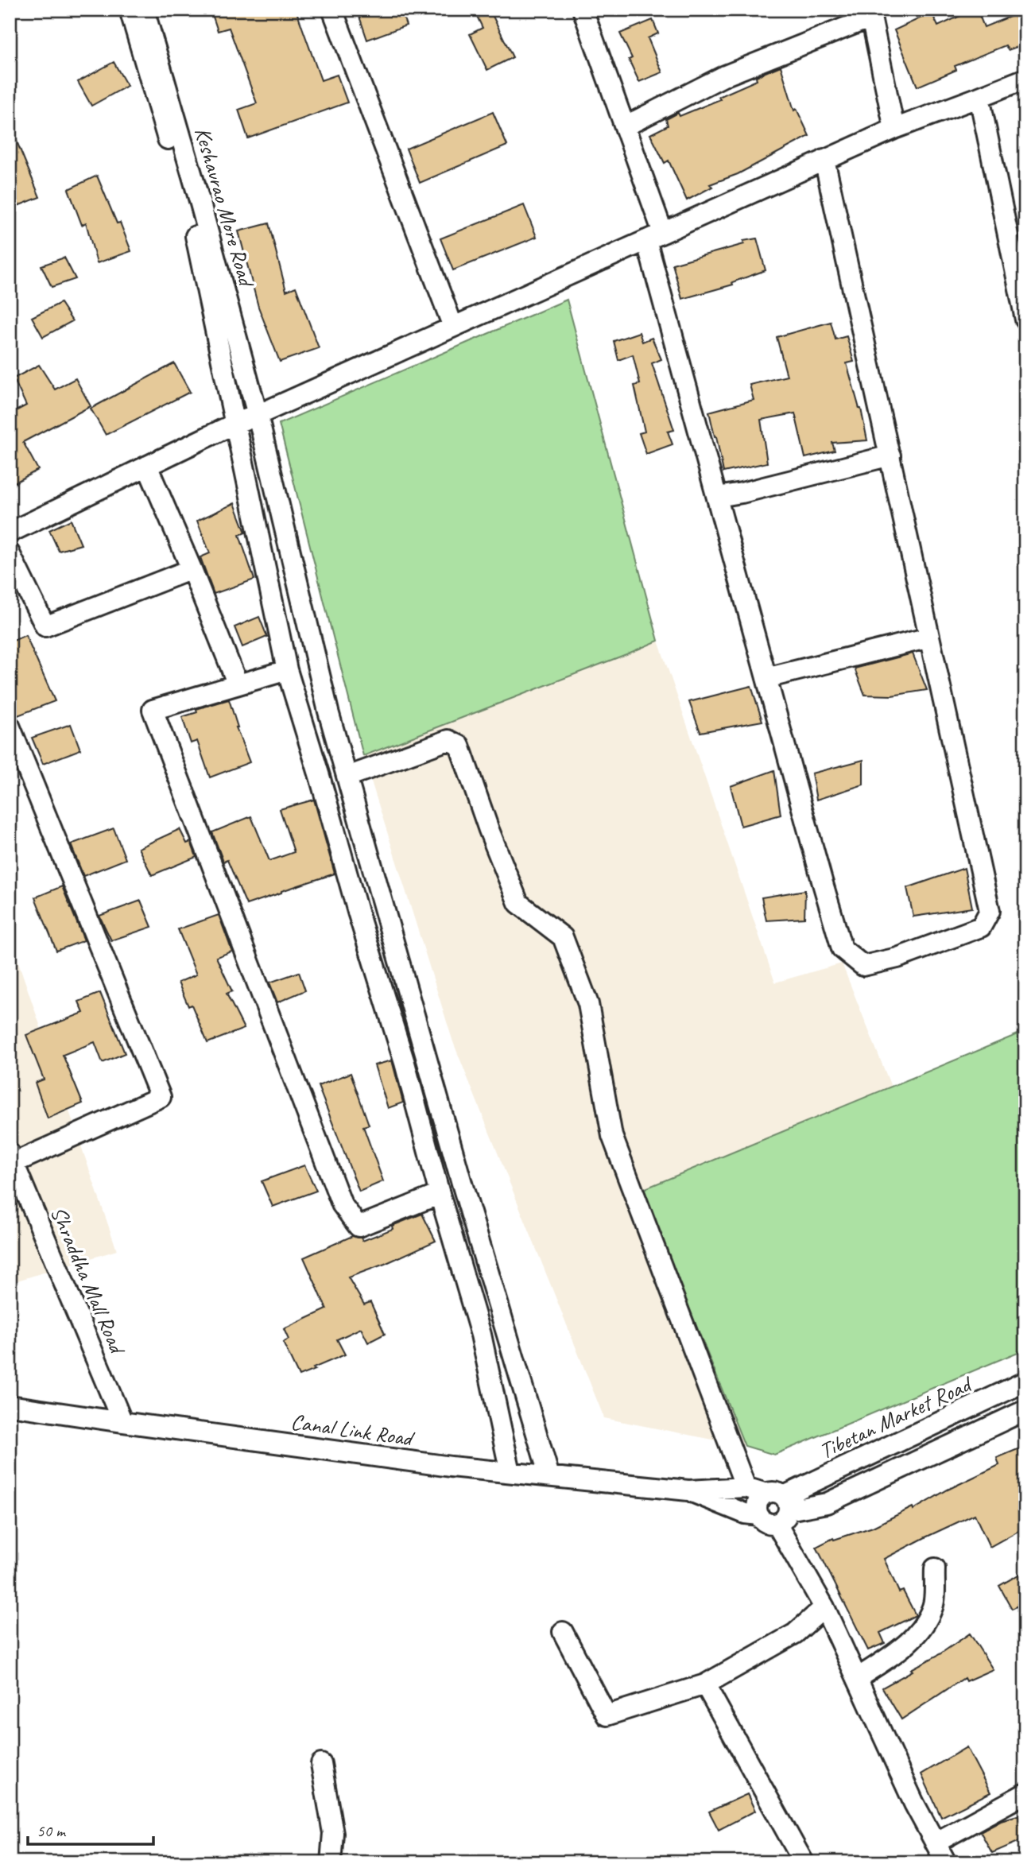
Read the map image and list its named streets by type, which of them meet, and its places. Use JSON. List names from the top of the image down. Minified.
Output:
{"streets":{"street":["Keshavrao More Road","Shraddha Mall Road","Tibetan Market Road","Canal Link Road"]},"crossings":[["Keshavrao More Road","Canal Link Road"],["Shraddha Mall Road","Canal Link Road"],["Tibetan Market Road","Canal Link Road"]],"scale_bar":"50 m"}
